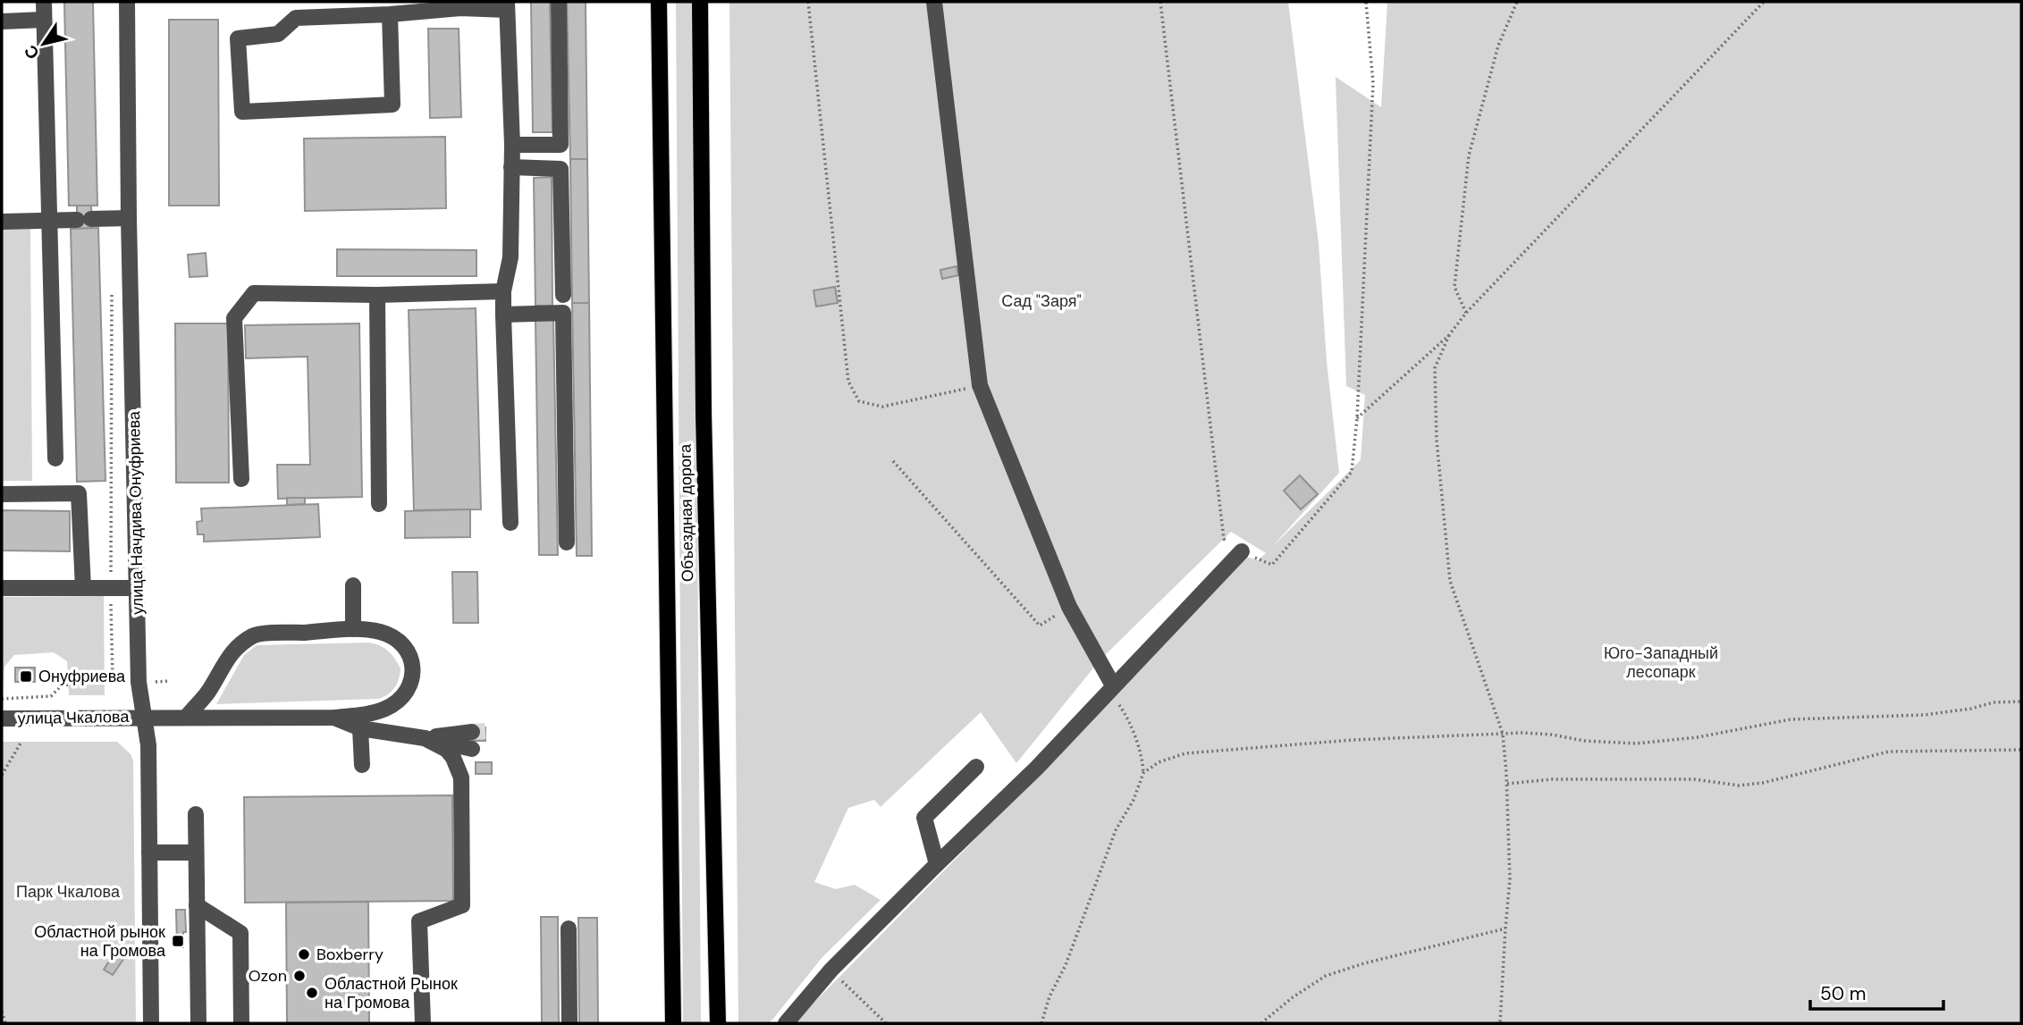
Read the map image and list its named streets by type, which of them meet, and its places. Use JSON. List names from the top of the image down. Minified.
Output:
{"streets":{"main road":["Объездная дорога"],"street":["улица Начдива Онуфриева","улица Чкалова"]},"crossings":[["улица Начдива Онуфриева","улица Чкалова"]],"parks":["Сад \"Заря\"","Юго-Западный лесопарк","Парк Чкалова"],"places":{"transit":["Онуфриева","Областной рынок на Громова"],"other":["Boxberry","Ozon","Областной Рынок на Громова"]},"scale_bar":"50 m","north":"bottom left"}
